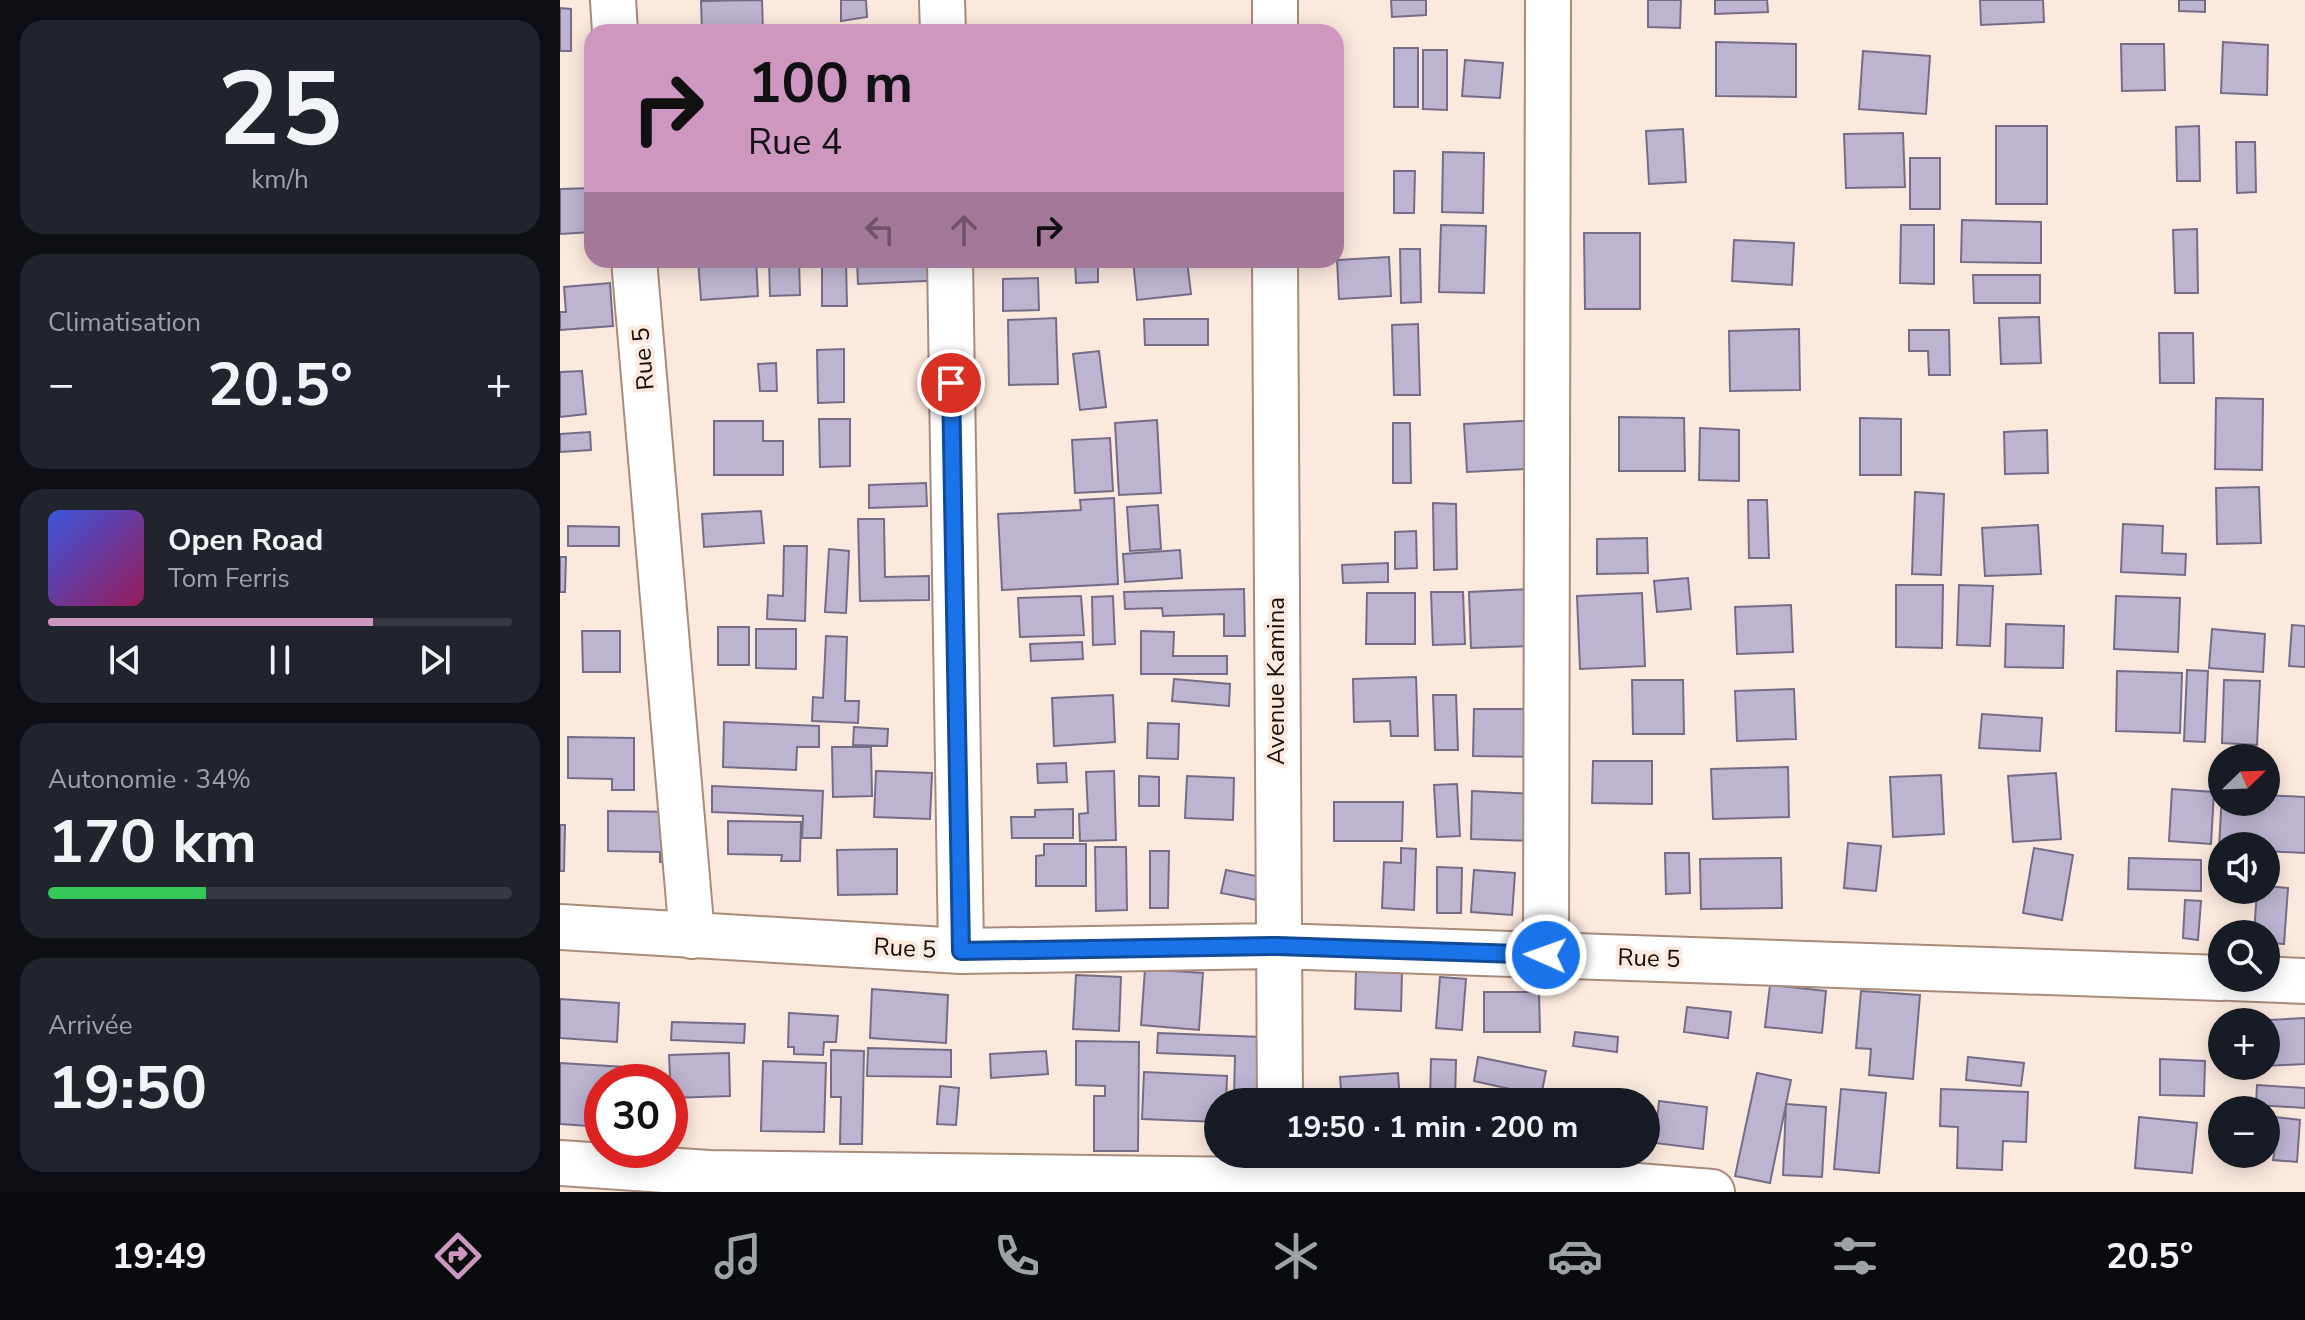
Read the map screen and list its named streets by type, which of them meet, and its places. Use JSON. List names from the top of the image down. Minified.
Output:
{"streets":{"street":["Rue 5","Avenue Kamina"]},"crossings":[["Rue 5","Avenue Kamina"]],"north":"top right","page":{"tile":[["25","km/h"],"Climatisation",["Autonomie · 34%","170 km"],["Arrivée","19:50"]],"turn":["100 m","Rue 4"],"heat":["−","20.5°","+"],"song":["Open Road","Tom Ferris"],"map_buttons":["+","−"],"limit":"30","trip":"19:50 · 1 min · 200 m","tabs":["19:49","20.5°"]}}
